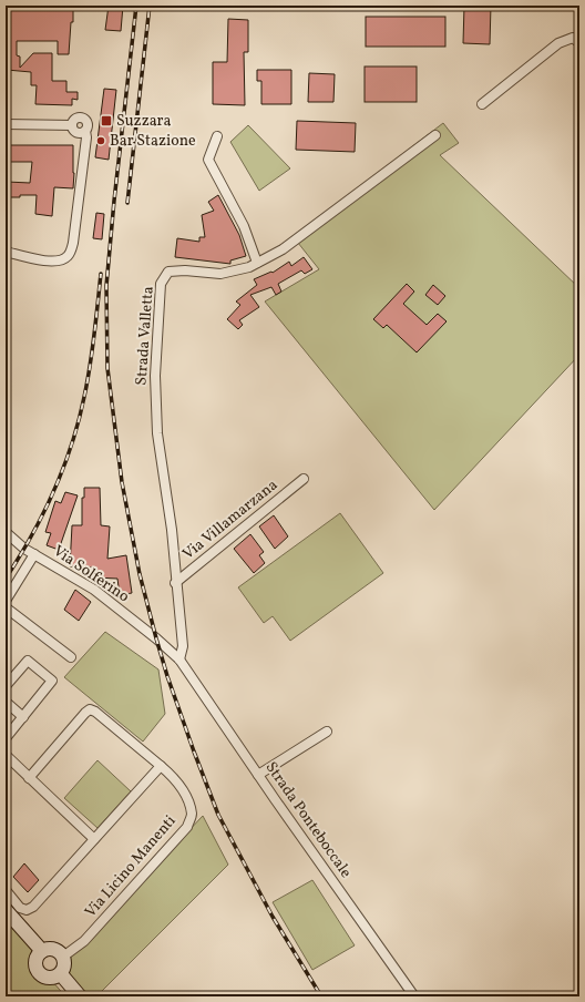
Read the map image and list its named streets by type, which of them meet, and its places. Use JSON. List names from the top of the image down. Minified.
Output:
{"streets":{"street":["Strada Valletta","Via Villamarzana","Via Solferino","Strada Ponteboccale","Via Licino Manenti"]},"crossings":[["Strada Valletta","Via Villamarzana"],["Strada Valletta","Via Solferino"],["Strada Valletta","Strada Ponteboccale"],["Via Solferino","Strada Ponteboccale"]],"places":{"transit":["Suzzara"],"other":["Bar Stazione"]}}
